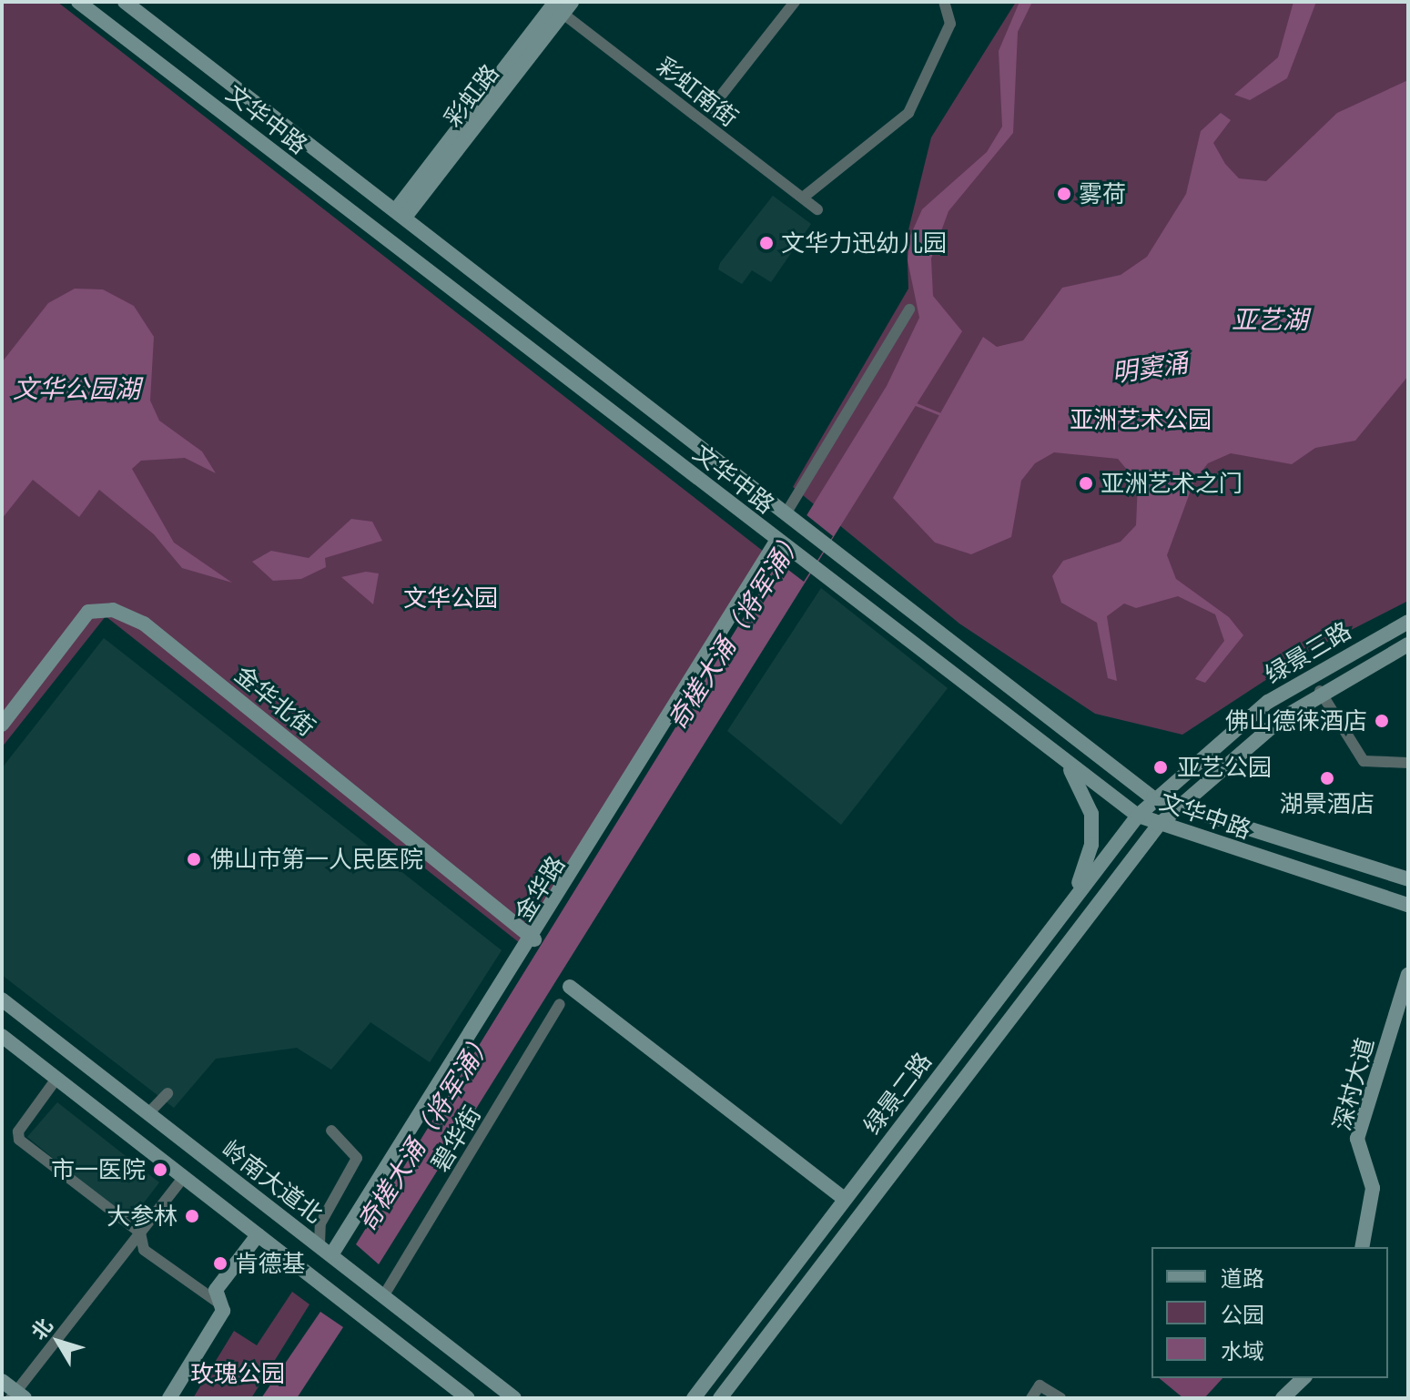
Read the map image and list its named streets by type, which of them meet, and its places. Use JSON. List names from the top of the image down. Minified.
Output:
{"streets":{"main road":["彩虹路","文华中路","绿景三路","金华北街","金华路","深村大道","绿景二路","岭南大道北"],"street":["彩虹南街","碧华街"]},"crossings":[["彩虹南街","彩虹路"],["彩虹路","文华中路"],["文华中路","绿景三路"],["文华中路","金华路"],["文华中路","绿景二路"],["绿景三路","绿景二路"],["金华北街","金华路"],["金华路","岭南大道北"],["碧华街","岭南大道北"]],"water":["亚艺湖","明窦涌","文华公园湖","奇槎大涌（将军涌）"],"parks":["亚洲艺术公园","文华公园","玫瑰公园"],"places":["雾荷","文华力迅幼儿园","亚洲艺术之门","佛山德徕酒店","亚艺公园","湖景酒店","佛山市第一人民医院","市一医院","大参林","肯德基"],"legend":["道路","公园","水域"],"north":"top left"}
